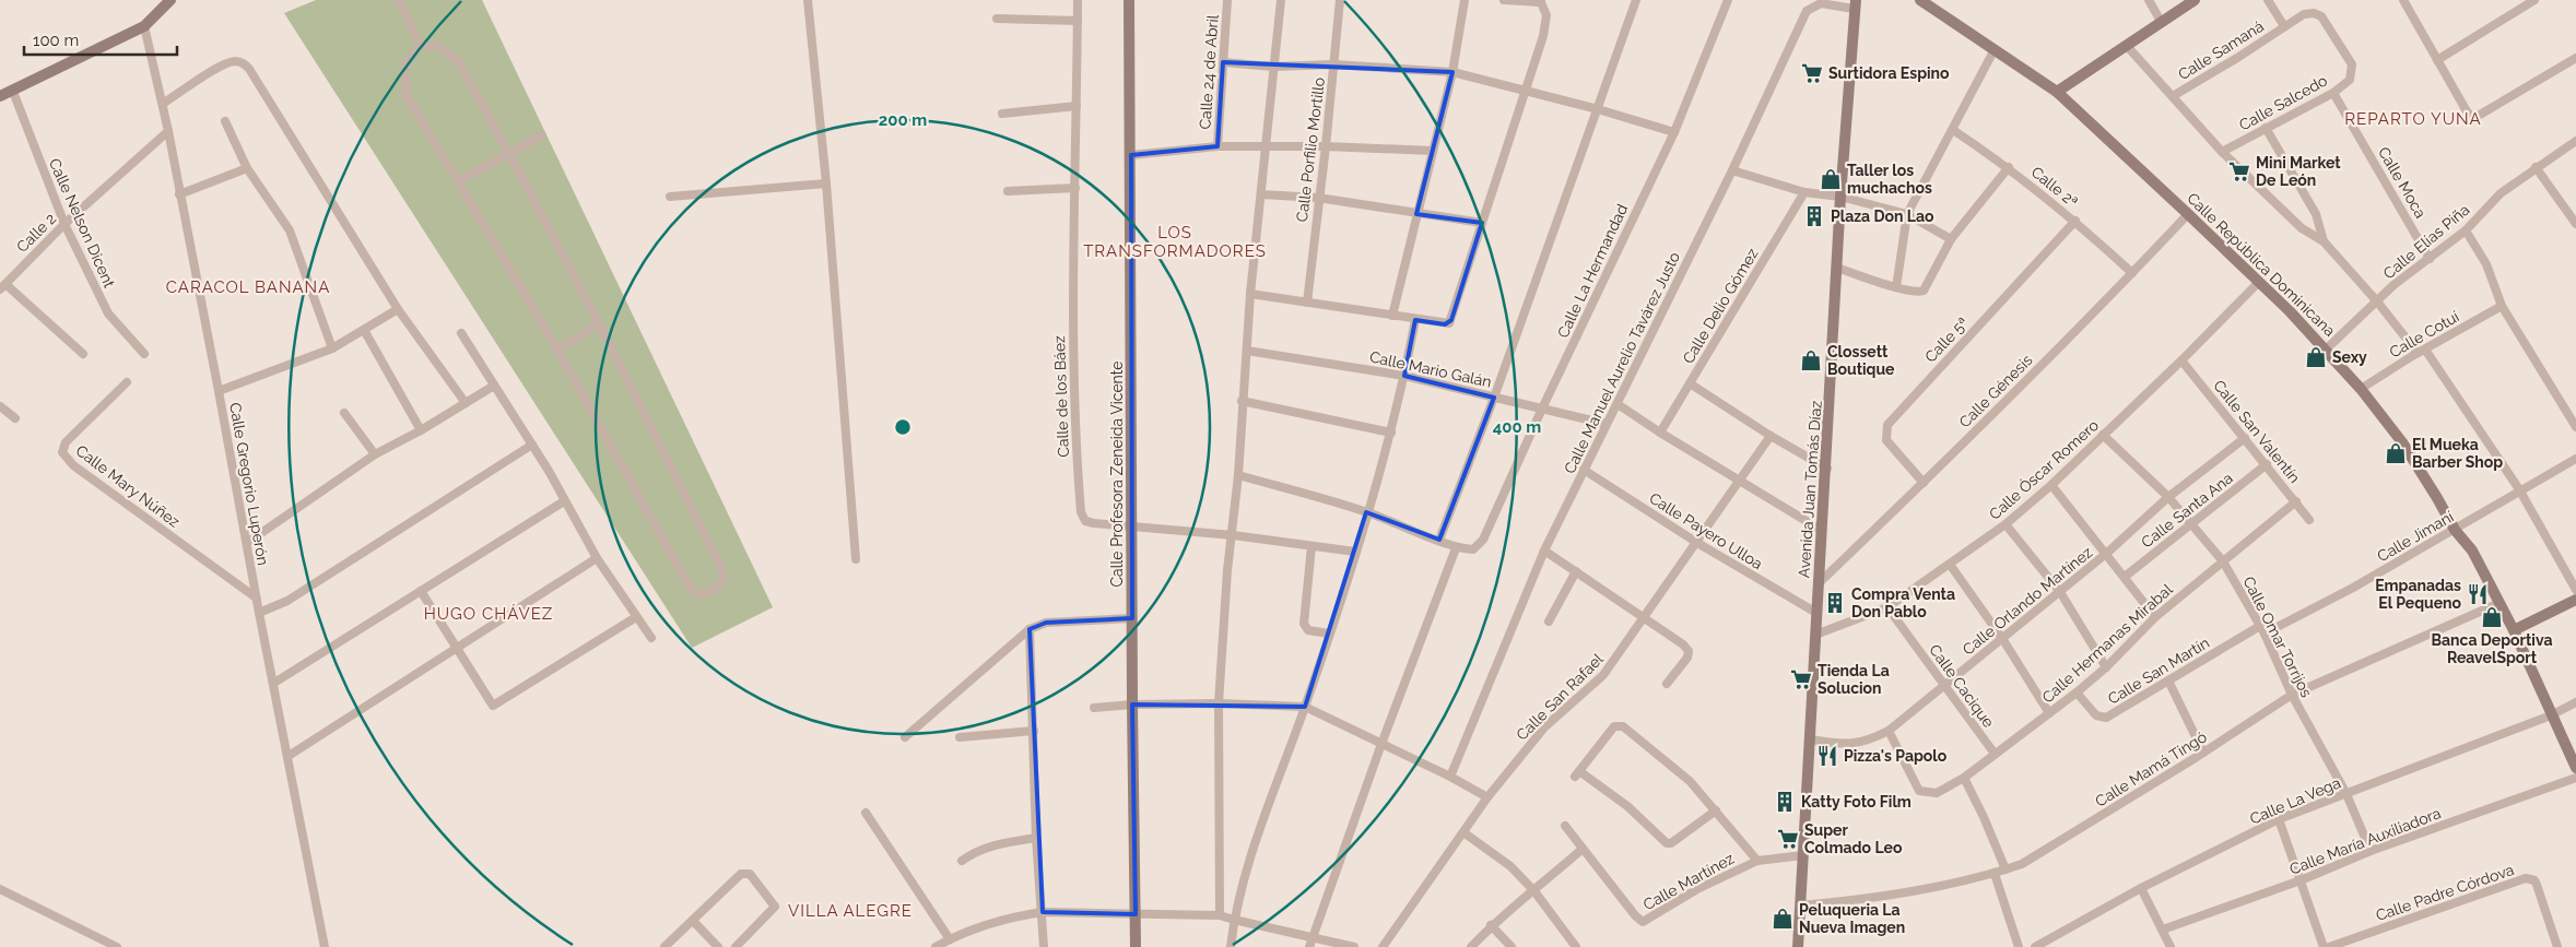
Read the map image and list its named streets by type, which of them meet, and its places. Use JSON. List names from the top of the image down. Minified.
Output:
{"streets":{"street":["Calle Samaná","Calle 24 de Abril","Calle Salcedo","Calle Porfilio Mortillo","Calle Moca","Calle 2ª","Calle Nelson Dicent","Calle 2","Calle Elías Piña","Calle República Dominicana","Calle La Hermandad","Calle Delio Gómez","Calle Cotuí","Calle 5ª","Calle Manuel Aurelio Tavárez Justo","Calle Mario Galán","Calle Génesis","Calle de los Báez","Calle San Valentín","Calle Óscar Romero","Calle Profesora Zeneida Vicente","Calle Gregorio Luperón","Calle Mary Núñez","Avenida Juan Tomás Díaz","Calle Santa Ana","Calle Payero Ulloa","Calle Jimaní","Calle Orlando Martínez","Calle Omar Torrijos","Calle Hermanas Mirabal","Calle San Martín","Calle Cacique","Calle San Rafael","Calle Mamá Tingó","Calle La Vega","Calle María Auxiliadora","Calle Martínez","Calle Padre Córdova"]},"crossings":[["Calle Samaná","Calle Salcedo"],["Calle Salcedo","Calle Moca"],["Calle Moca","Calle Elías Piña"],["Calle 2ª","Calle 5ª"],["Calle 2ª","Calle Génesis"],["Calle Nelson Dicent","Calle 2"],["Calle 2","Calle Gregorio Luperón"],["Calle Elías Piña","Calle República Dominicana"],["Calle República Dominicana","Calle Cotuí"],["Calle República Dominicana","Calle Génesis"],["Calle República Dominicana","Calle Óscar Romero"],["Calle República Dominicana","Calle Jimaní"],["Calle República Dominicana","Calle Mamá Tingó"],["Calle República Dominicana","Calle La Vega"],["Calle La Hermandad","Calle Mario Galán"],["Calle 5ª","Calle Génesis"],["Calle Manuel Aurelio Tavárez Justo","Calle Mario Galán"],["Calle Manuel Aurelio Tavárez Justo","Avenida Juan Tomás Díaz"],["Calle Manuel Aurelio Tavárez Justo","Calle Payero Ulloa"],["Calle Génesis","Avenida Juan Tomás Díaz"],["Calle de los Báez","Calle Profesora Zeneida Vicente"],["Calle San Valentín","Calle Óscar Romero"],["Calle San Valentín","Calle Santa Ana"],["Calle San Valentín","Calle Orlando Martínez"],["Calle San Valentín","Calle Hermanas Mirabal"],["Calle Óscar Romero","Avenida Juan Tomás Díaz"],["Calle Óscar Romero","Calle Omar Torrijos"],["Calle Óscar Romero","Calle Cacique"],["Calle Gregorio Luperón","Calle Mary Núñez"],["Avenida Juan Tomás Díaz","Calle Payero Ulloa"],["Avenida Juan Tomás Díaz","Calle Orlando Martínez"],["Avenida Juan Tomás Díaz","Calle Mamá Tingó"],["Avenida Juan Tomás Díaz","Calle Martínez"],["Calle Santa Ana","Calle Omar Torrijos"],["Calle Payero Ulloa","Calle San Rafael"],["Calle Jimaní","Calle Omar Torrijos"],["Calle Jimaní","Calle San Martín"],["Calle Orlando Martínez","Calle Omar Torrijos"],["Calle Orlando Martínez","Calle Hermanas Mirabal"],["Calle Orlando Martínez","Calle Cacique"],["Calle Omar Torrijos","Calle Hermanas Mirabal"],["Calle Omar Torrijos","Calle San Martín"],["Calle Omar Torrijos","Calle Mamá Tingó"],["Calle Omar Torrijos","Calle La Vega"],["Calle Omar Torrijos","Calle María Auxiliadora"],["Calle Hermanas Mirabal","Calle San Martín"],["Calle Hermanas Mirabal","Calle Cacique"]],"districts":["REPARTO YUNA","LOS TRANSFORMADORES","CARACOL BANANA","HUGO CHÁVEZ","VILLA ALEGRE"],"places":{"supermarket":["Surtidora Espino","Mini Market De León","Tienda La Solucion","Super Colmado Leo"],"shop":["Taller los muchachos","Sexy","Clossett Boutique","El Mueka Barber Shop","Banca Deportiva ReavelSport","Peluqueria La Nueva Imagen"],"building":["Plaza Don Lao","Compra Venta Don Pablo","Katty Foto Film"],"restaurant":["Empanadas El Pequeno","Pizza's Papolo"]},"scale_bar":"100 m","rings":["200 m","400 m"]}
